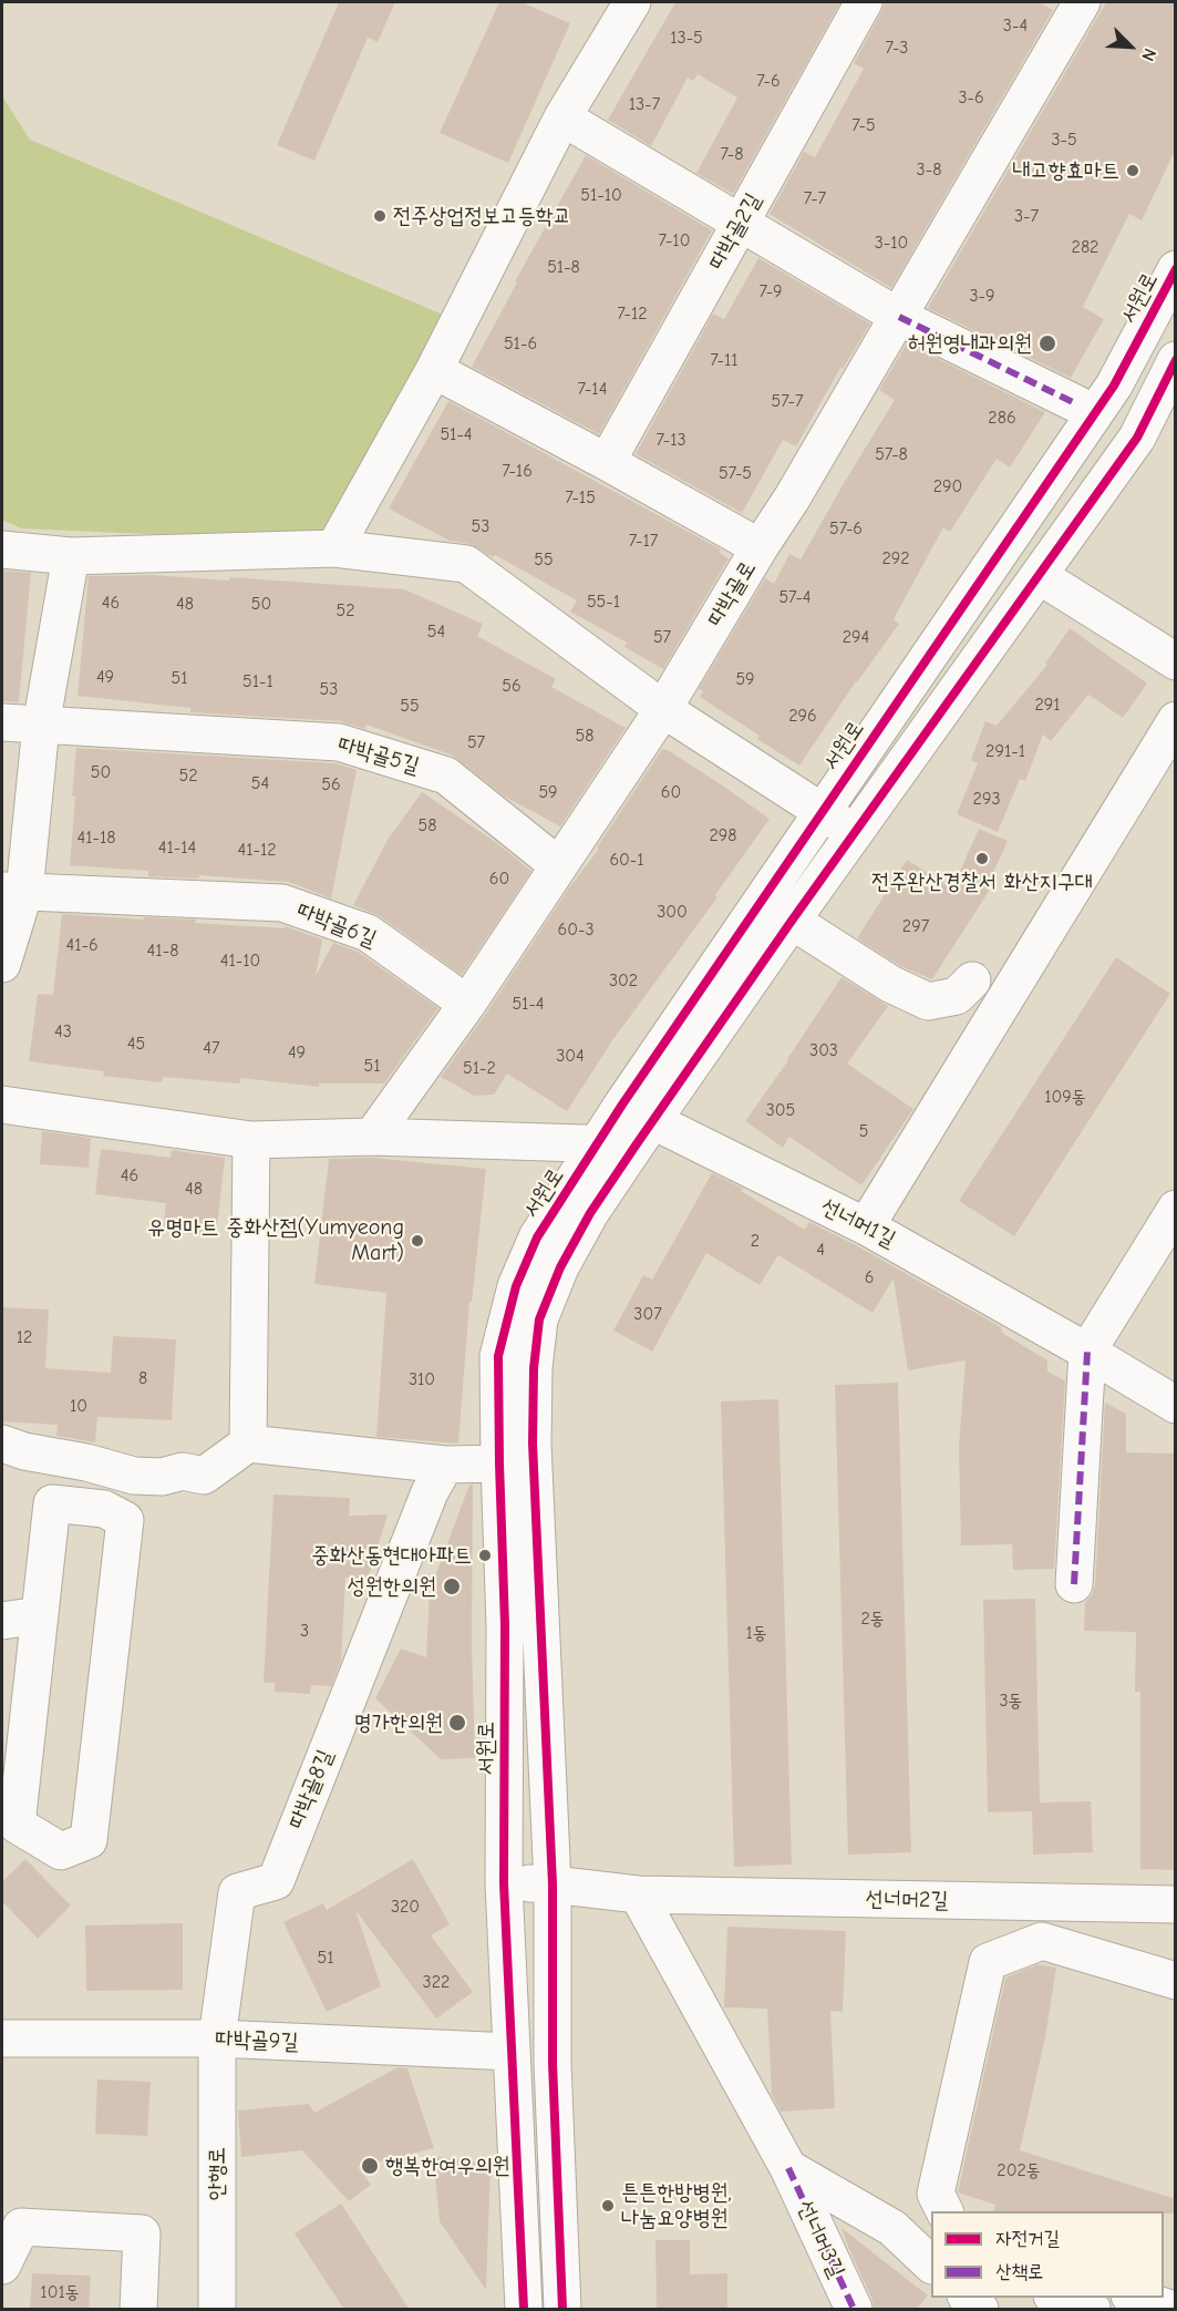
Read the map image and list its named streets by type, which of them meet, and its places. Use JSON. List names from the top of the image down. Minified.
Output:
{"streets":{"street":["따박골2길","서원로","따박골로","따박골5길","따박골6길","선너머1길","따박골8길","선너머2길","따박골9길","안행로","선너머3길"]},"crossings":[["서원로","선너머1길"],["서원로","선너머2길"],["서원로","따박골9길"],["따박골로","따박골5길"],["따박골8길","따박골9길"],["따박골8길","안행로"],["따박골9길","안행로"]],"places":["내고향효마트","전주상업정보고등학교","허원영내과의원","전주완산경찰서 화산지구대","유명마트 중화산점(Yumyeong Mart)","중화산동현대아파트","성원한의원","명가한의원","행복한여우의원","튼튼한방병원, 나눔요양병원"],"house_numbers":["3-4","13-5","7-3","7-6","3-6","13-7","7-5","3-5","7-8","3-8","51-10","7-7","3-7","7-10","3-10","282","51-8","7-9","3-9","7-12","51-6","7-11","7-14","57-7","286","51-4","7-13","57-8","7-16","57-5","290","7-15","53","57-6","7-17","292","55","57-4","55-1","46","48","50","52","54","57","294","49","51","59","51-1","56","53","291","55","296","58","57","291-1","50","52","54","56","59","60","293","58","298","41-18","41-14","41-12","60-1","60","300","297","60-3","41-6","41-8","41-10","302","51-4","43","45","47","303","49","304","51","51-2","109동","305","5","46","48","2","4","6","307","12","8","310","10","2동","3","1동","3동","320","51","322","202동","101동"],"legend":["자전거길","산책로"],"north":"bottom right"}
